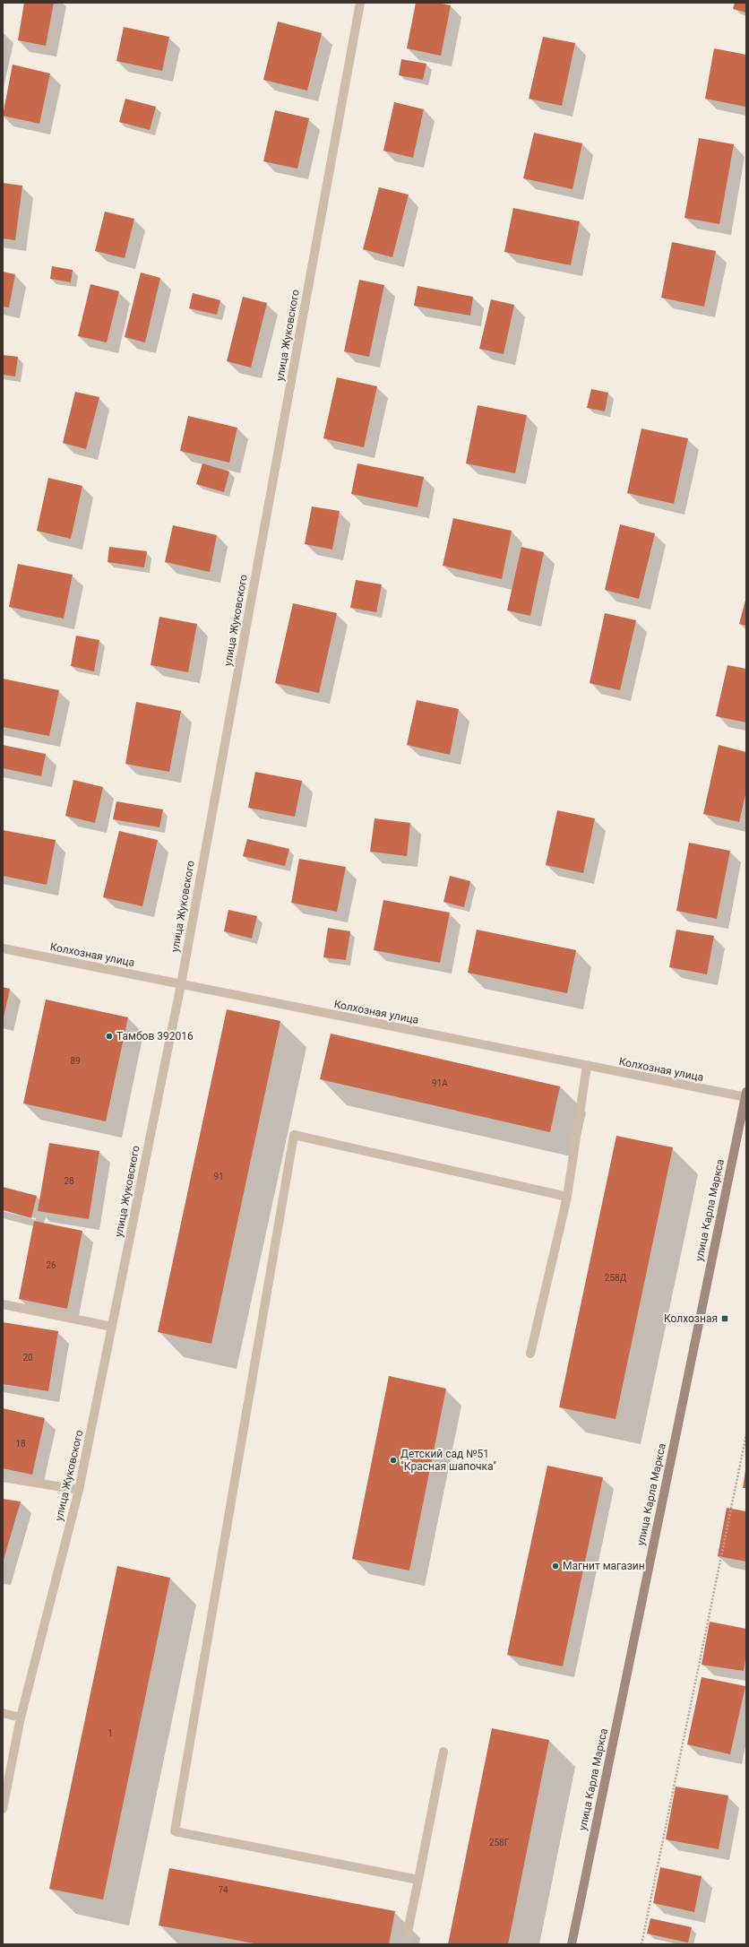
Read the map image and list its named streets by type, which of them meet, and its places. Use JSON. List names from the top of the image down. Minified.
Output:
{"streets":{"main road":["улица Карла Маркса"],"street":["улица Жуковского","Колхозная улица"]},"crossings":[["улица Жуковского","Колхозная улица"],["Колхозная улица","улица Карла Маркса"]],"places":{"other":["Тамбов 392016","Детский сад №51 \"Красная шапочка\"","Магнит магазин"],"transit":["Колхозная"]},"house_numbers":["89","91А","91","28","26","258Д","20","18","1","258Г","74"]}
